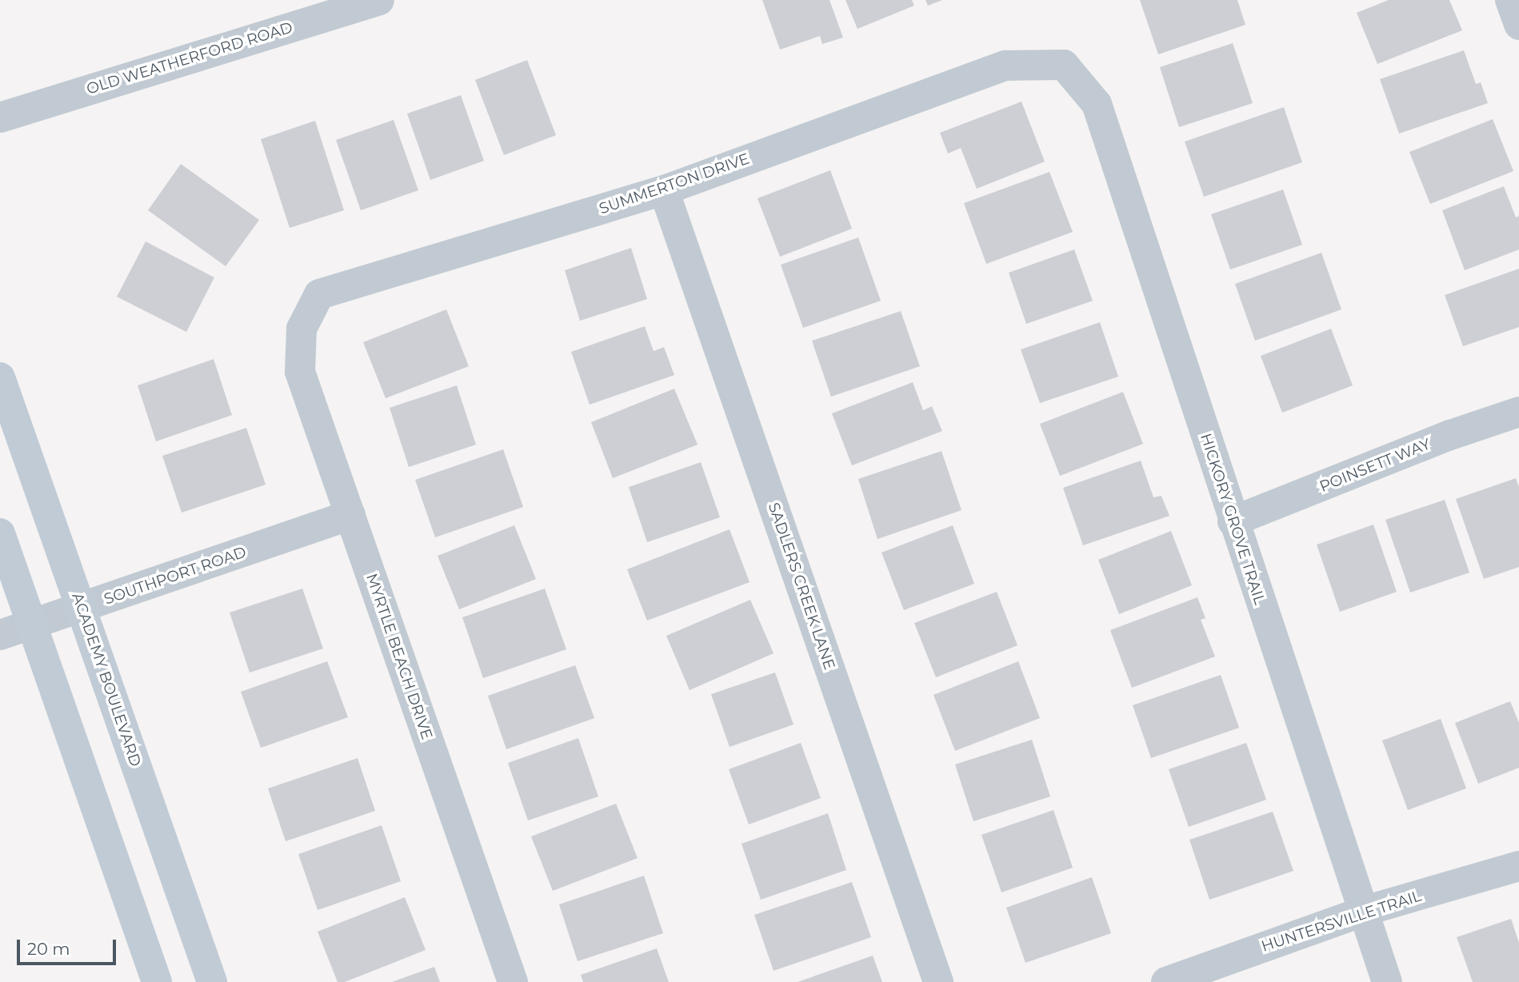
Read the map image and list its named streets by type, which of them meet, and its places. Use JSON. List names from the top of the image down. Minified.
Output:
{"streets":{"main road":["ACADEMY BOULEVARD"],"street":["OLD WEATHERFORD ROAD","SUMMERTON DRIVE","POINSETT WAY","HICKORY GROVE TRAIL","SOUTHPORT ROAD","SADLERS CREEK LANE","MYRTLE BEACH DRIVE","HUNTERSVILLE TRAIL"]},"crossings":[["SUMMERTON DRIVE","HICKORY GROVE TRAIL"],["SUMMERTON DRIVE","SADLERS CREEK LANE"],["SUMMERTON DRIVE","MYRTLE BEACH DRIVE"],["POINSETT WAY","HICKORY GROVE TRAIL"],["HICKORY GROVE TRAIL","HUNTERSVILLE TRAIL"],["SOUTHPORT ROAD","MYRTLE BEACH DRIVE"],["SOUTHPORT ROAD","ACADEMY BOULEVARD"]],"scale_bar":"20 m"}
